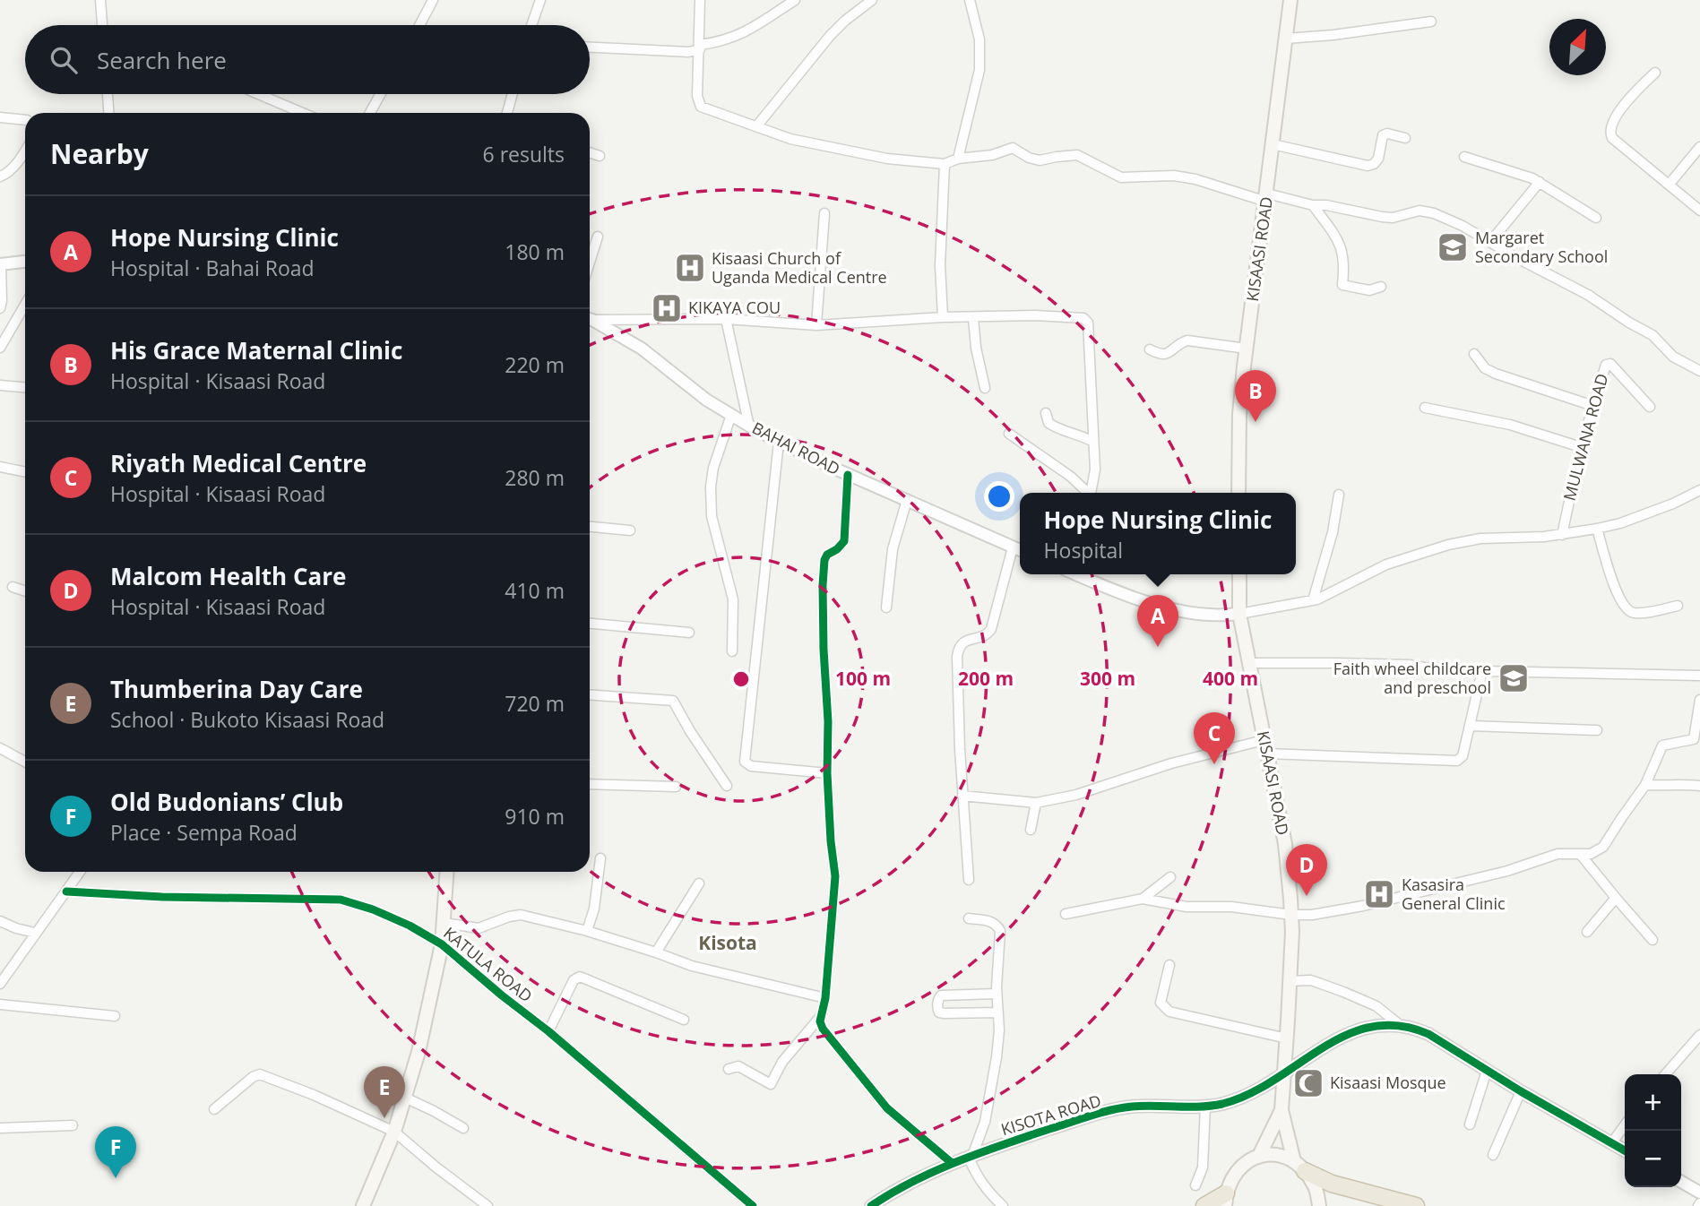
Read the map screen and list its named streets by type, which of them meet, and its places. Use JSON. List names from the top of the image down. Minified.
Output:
{"streets":{"main road":["KISAASI ROAD"],"street":["MULWANA ROAD","BAHAI ROAD","KATULA ROAD","KISOTA ROAD"]},"crossings":[["KISAASI ROAD","KISOTA ROAD"]],"districts":["Kisota"],"places":{"school or university":["Margaret Secondary School","Faith wheel childcare and preschool"],"hospital":["Kisaasi Church of Uganda Medical Centre","KIKAYA COU","Kasasira General Clinic"],"mosque":["Kisaasi Mosque"]},"north":"top right","page":{"search":"Search here","heading":["Nearby","6 results"],"list":[{"mark":"A","name":"Hope Nursing Clinic","note":"Hospital · Bahai Road","value":"180 m"},{"mark":"B","name":"His Grace Maternal Clinic","note":"Hospital · Kisaasi Road","value":"220 m"},{"mark":"C","name":"Riyath Medical Centre","note":"Hospital · Kisaasi Road","value":"280 m"},{"mark":"D","name":"Malcom Health Care","note":"Hospital · Kisaasi Road","value":"410 m"},{"mark":"E","name":"Thumberina Day Care","note":"School · Bukoto Kisaasi Road","value":"720 m"},{"mark":"F","name":"Old Budonians’ Club","note":"Place · Sempa Road","value":"910 m"}],"pins":["B","A","C","D","E","F"],"popup":["Hope Nursing Clinic","Hospital"],"map_buttons":["+","−"]},"rings":["100 m","200 m","300 m","400 m"]}
